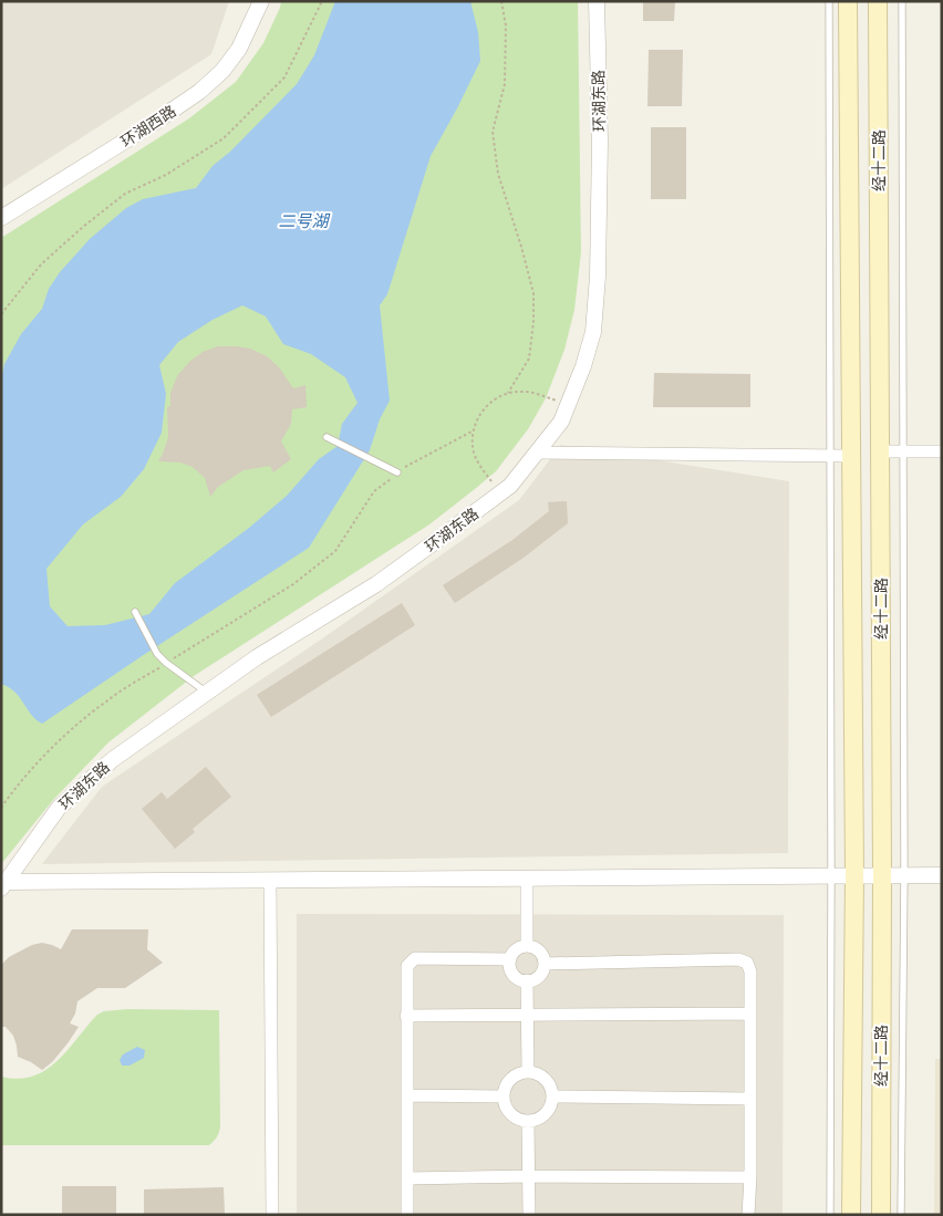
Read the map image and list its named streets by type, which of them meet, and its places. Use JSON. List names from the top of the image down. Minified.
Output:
{"streets":{"main road":["经十二路"],"street":["环湖东路","环湖西路"]},"water":["二号湖"]}
